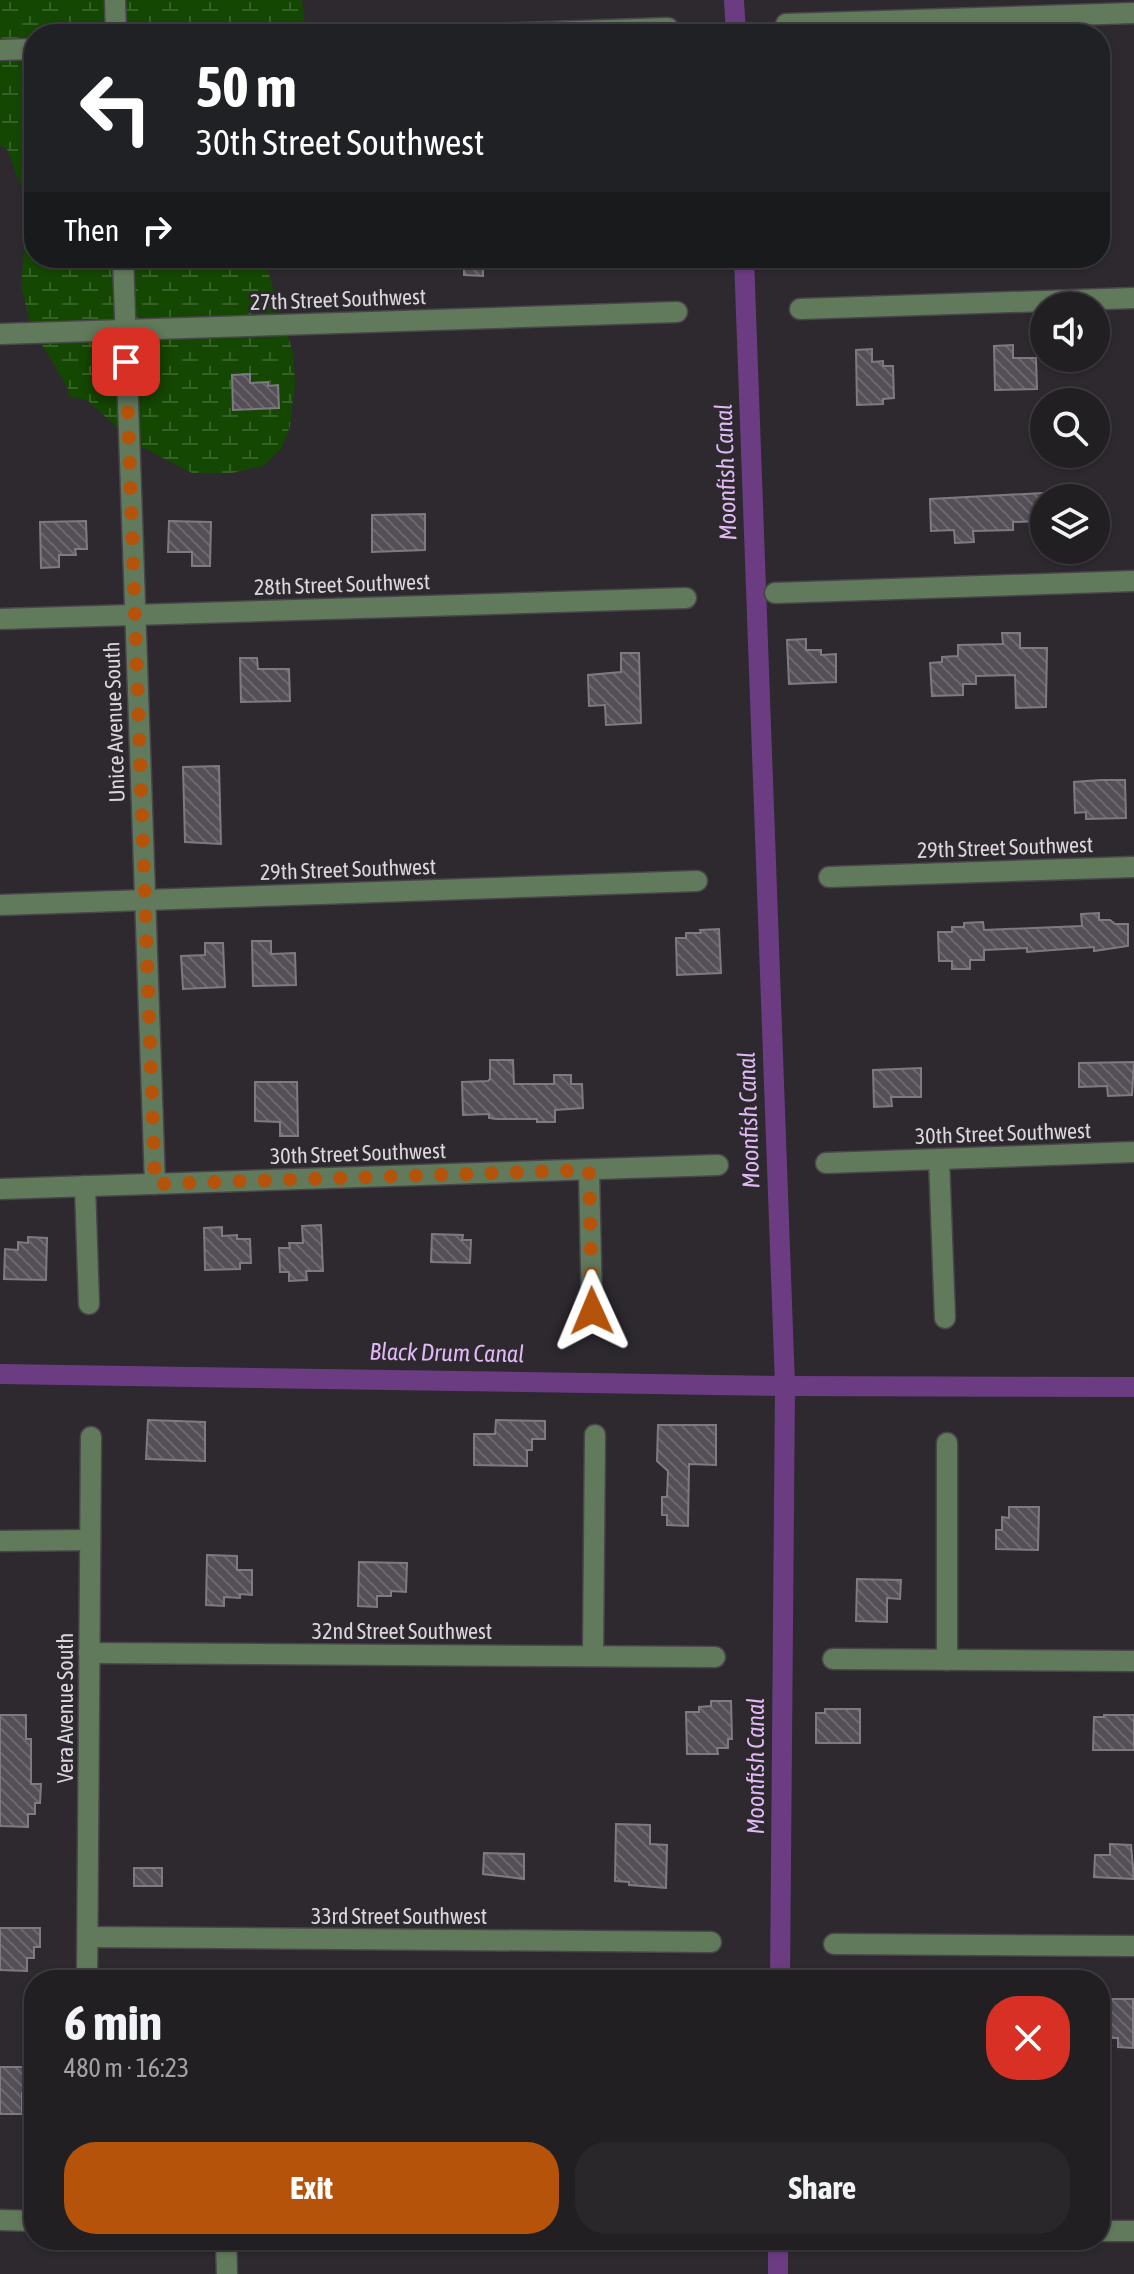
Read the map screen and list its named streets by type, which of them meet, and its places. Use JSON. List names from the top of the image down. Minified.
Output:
{"streets":{"street":["27th Street Southwest","28th Street Southwest","Unice Avenue South","29th Street Southwest","30th Street Southwest","32nd Street Southwest","Vera Avenue South","33rd Street Southwest"]},"crossings":[["27th Street Southwest","Unice Avenue South"],["28th Street Southwest","Unice Avenue South"],["Unice Avenue South","29th Street Southwest"],["Unice Avenue South","30th Street Southwest"],["32nd Street Southwest","Vera Avenue South"],["Vera Avenue South","33rd Street Southwest"]],"water":["Moonfish Canal","Black Drum Canal"],"page":{"turn":["50 m","30th Street Southwest"],"then":"Then","heading":["6 min","480 m · 16:23"],"buttons":["Exit","Share"]}}
